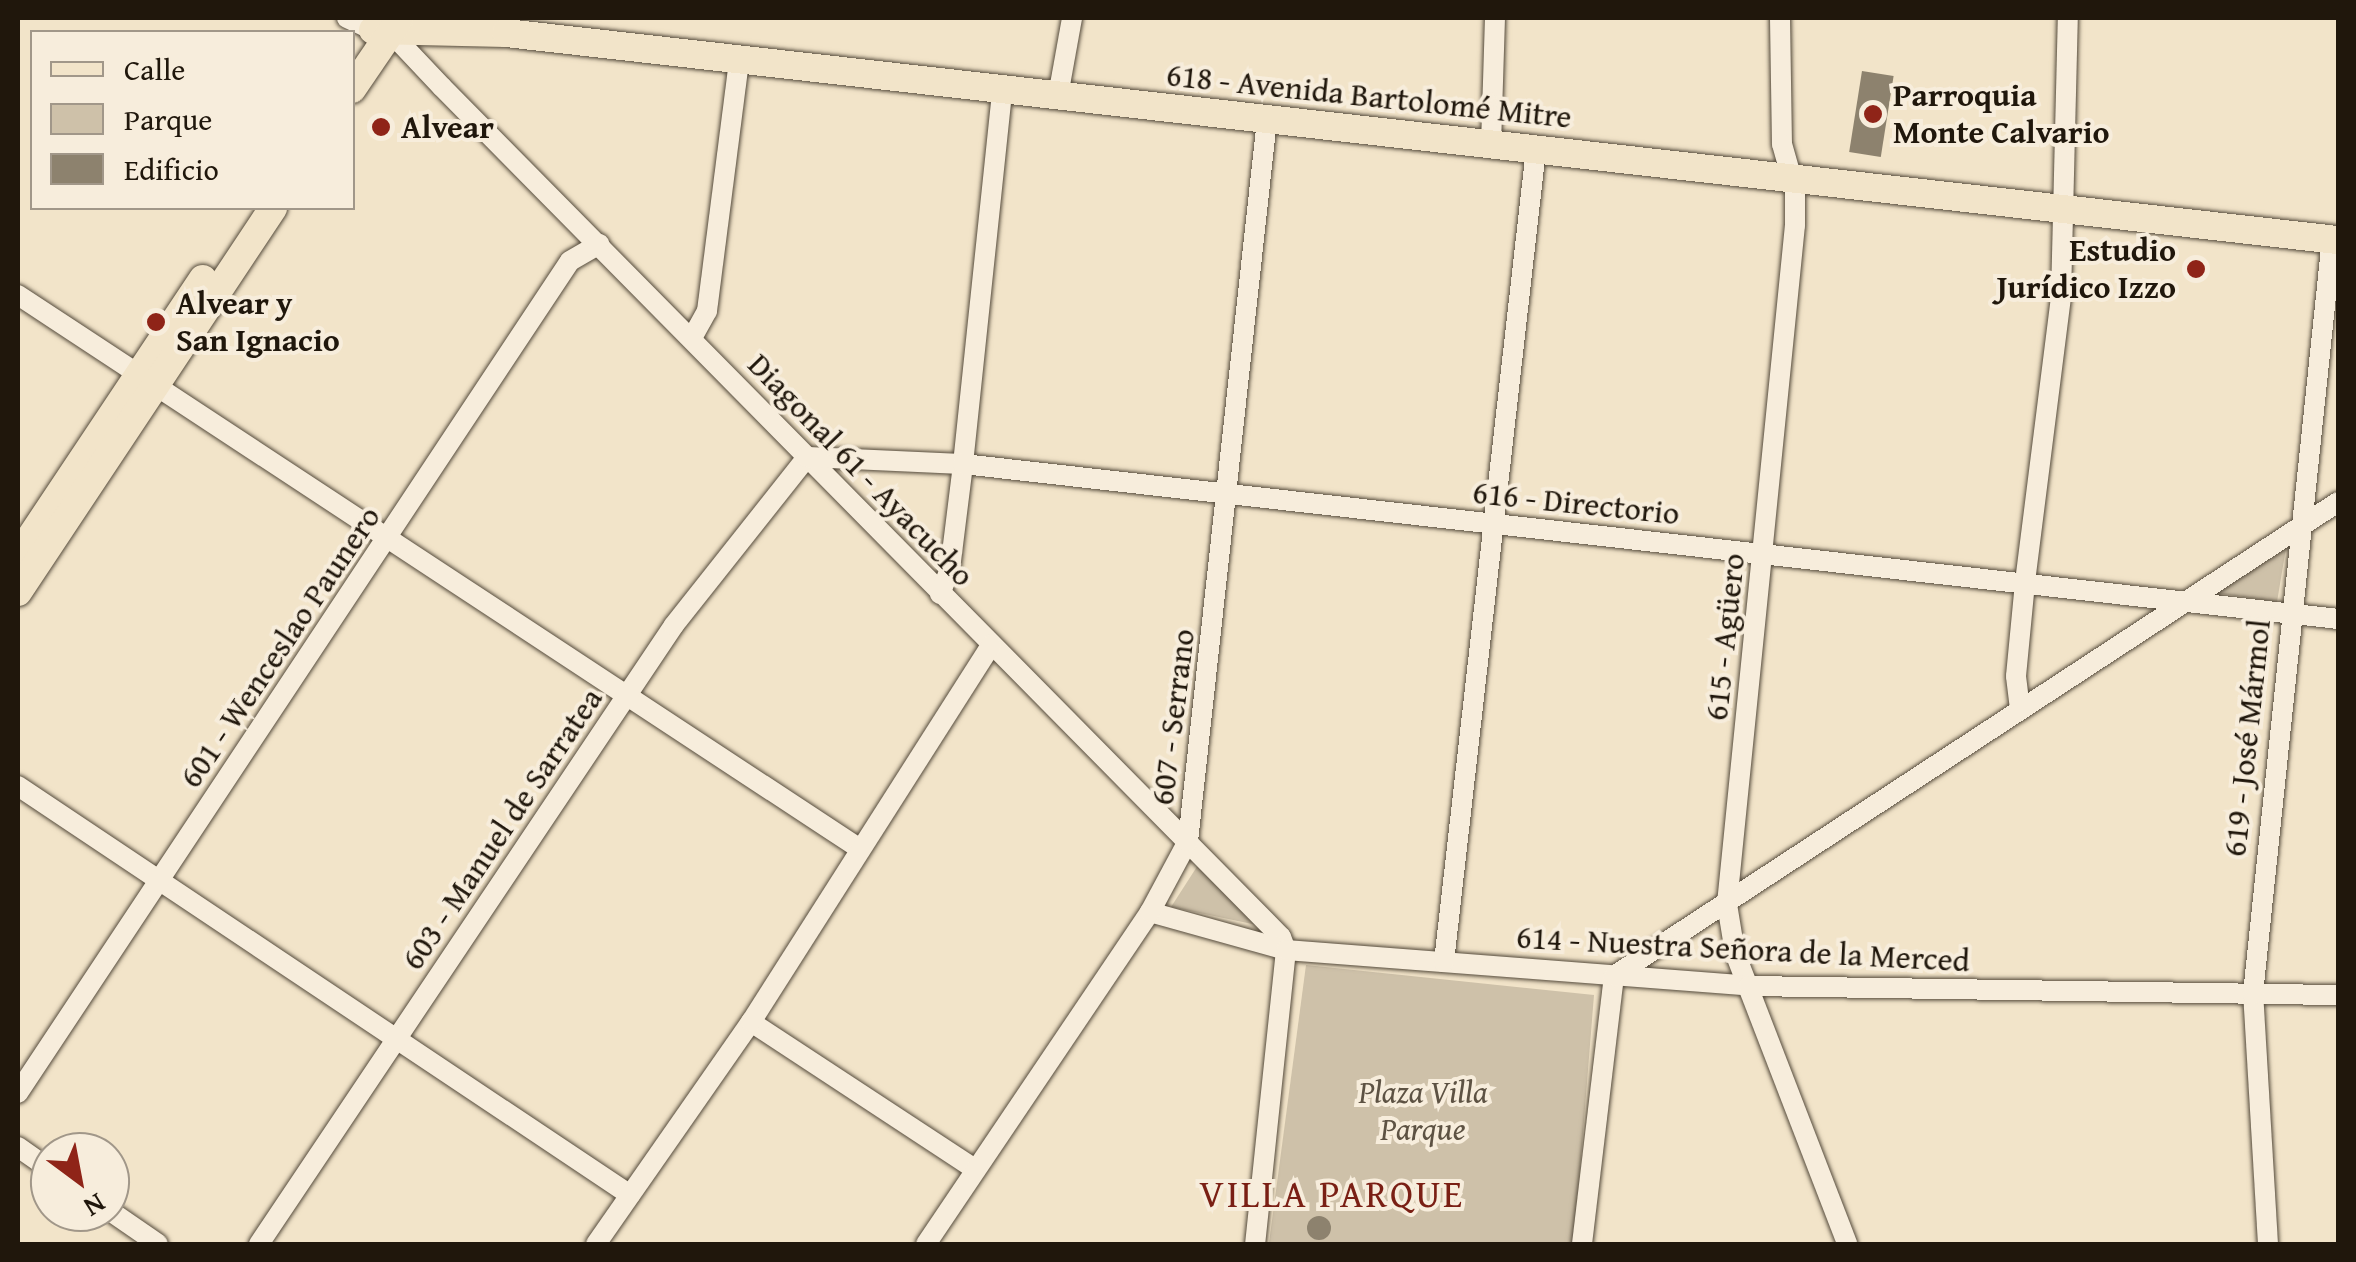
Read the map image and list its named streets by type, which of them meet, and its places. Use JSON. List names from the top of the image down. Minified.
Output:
{"streets":{"main road":["618 - Avenida Bartolomé Mitre"],"street":["Diagonal 61 - Ayacucho","616 - Directorio","615 - Agüero","601 - Wenceslao Paunero","607 - Serrano","619 - José Mármol","603 - Manuel de Sarratea","614 - Nuestra Señora de la Merced"]},"crossings":[["618 - Avenida Bartolomé Mitre","Diagonal 61 - Ayacucho"],["618 - Avenida Bartolomé Mitre","615 - Agüero"],["618 - Avenida Bartolomé Mitre","607 - Serrano"],["618 - Avenida Bartolomé Mitre","619 - José Mármol"],["Diagonal 61 - Ayacucho","616 - Directorio"],["Diagonal 61 - Ayacucho","601 - Wenceslao Paunero"],["Diagonal 61 - Ayacucho","607 - Serrano"],["Diagonal 61 - Ayacucho","603 - Manuel de Sarratea"],["Diagonal 61 - Ayacucho","614 - Nuestra Señora de la Merced"],["616 - Directorio","615 - Agüero"],["616 - Directorio","607 - Serrano"],["616 - Directorio","619 - José Mármol"],["616 - Directorio","603 - Manuel de Sarratea"],["615 - Agüero","614 - Nuestra Señora de la Merced"],["607 - Serrano","614 - Nuestra Señora de la Merced"],["619 - José Mármol","614 - Nuestra Señora de la Merced"]],"districts":["VILLA PARQUE"],"parks":["Plaza Villa Parque"],"places":["Parroquia Monte Calvario","Alvear","Estudio Jurídico Izzo","Alvear y San Ignacio"],"legend":["Calle","Parque","Edificio"],"north":"bottom right"}
